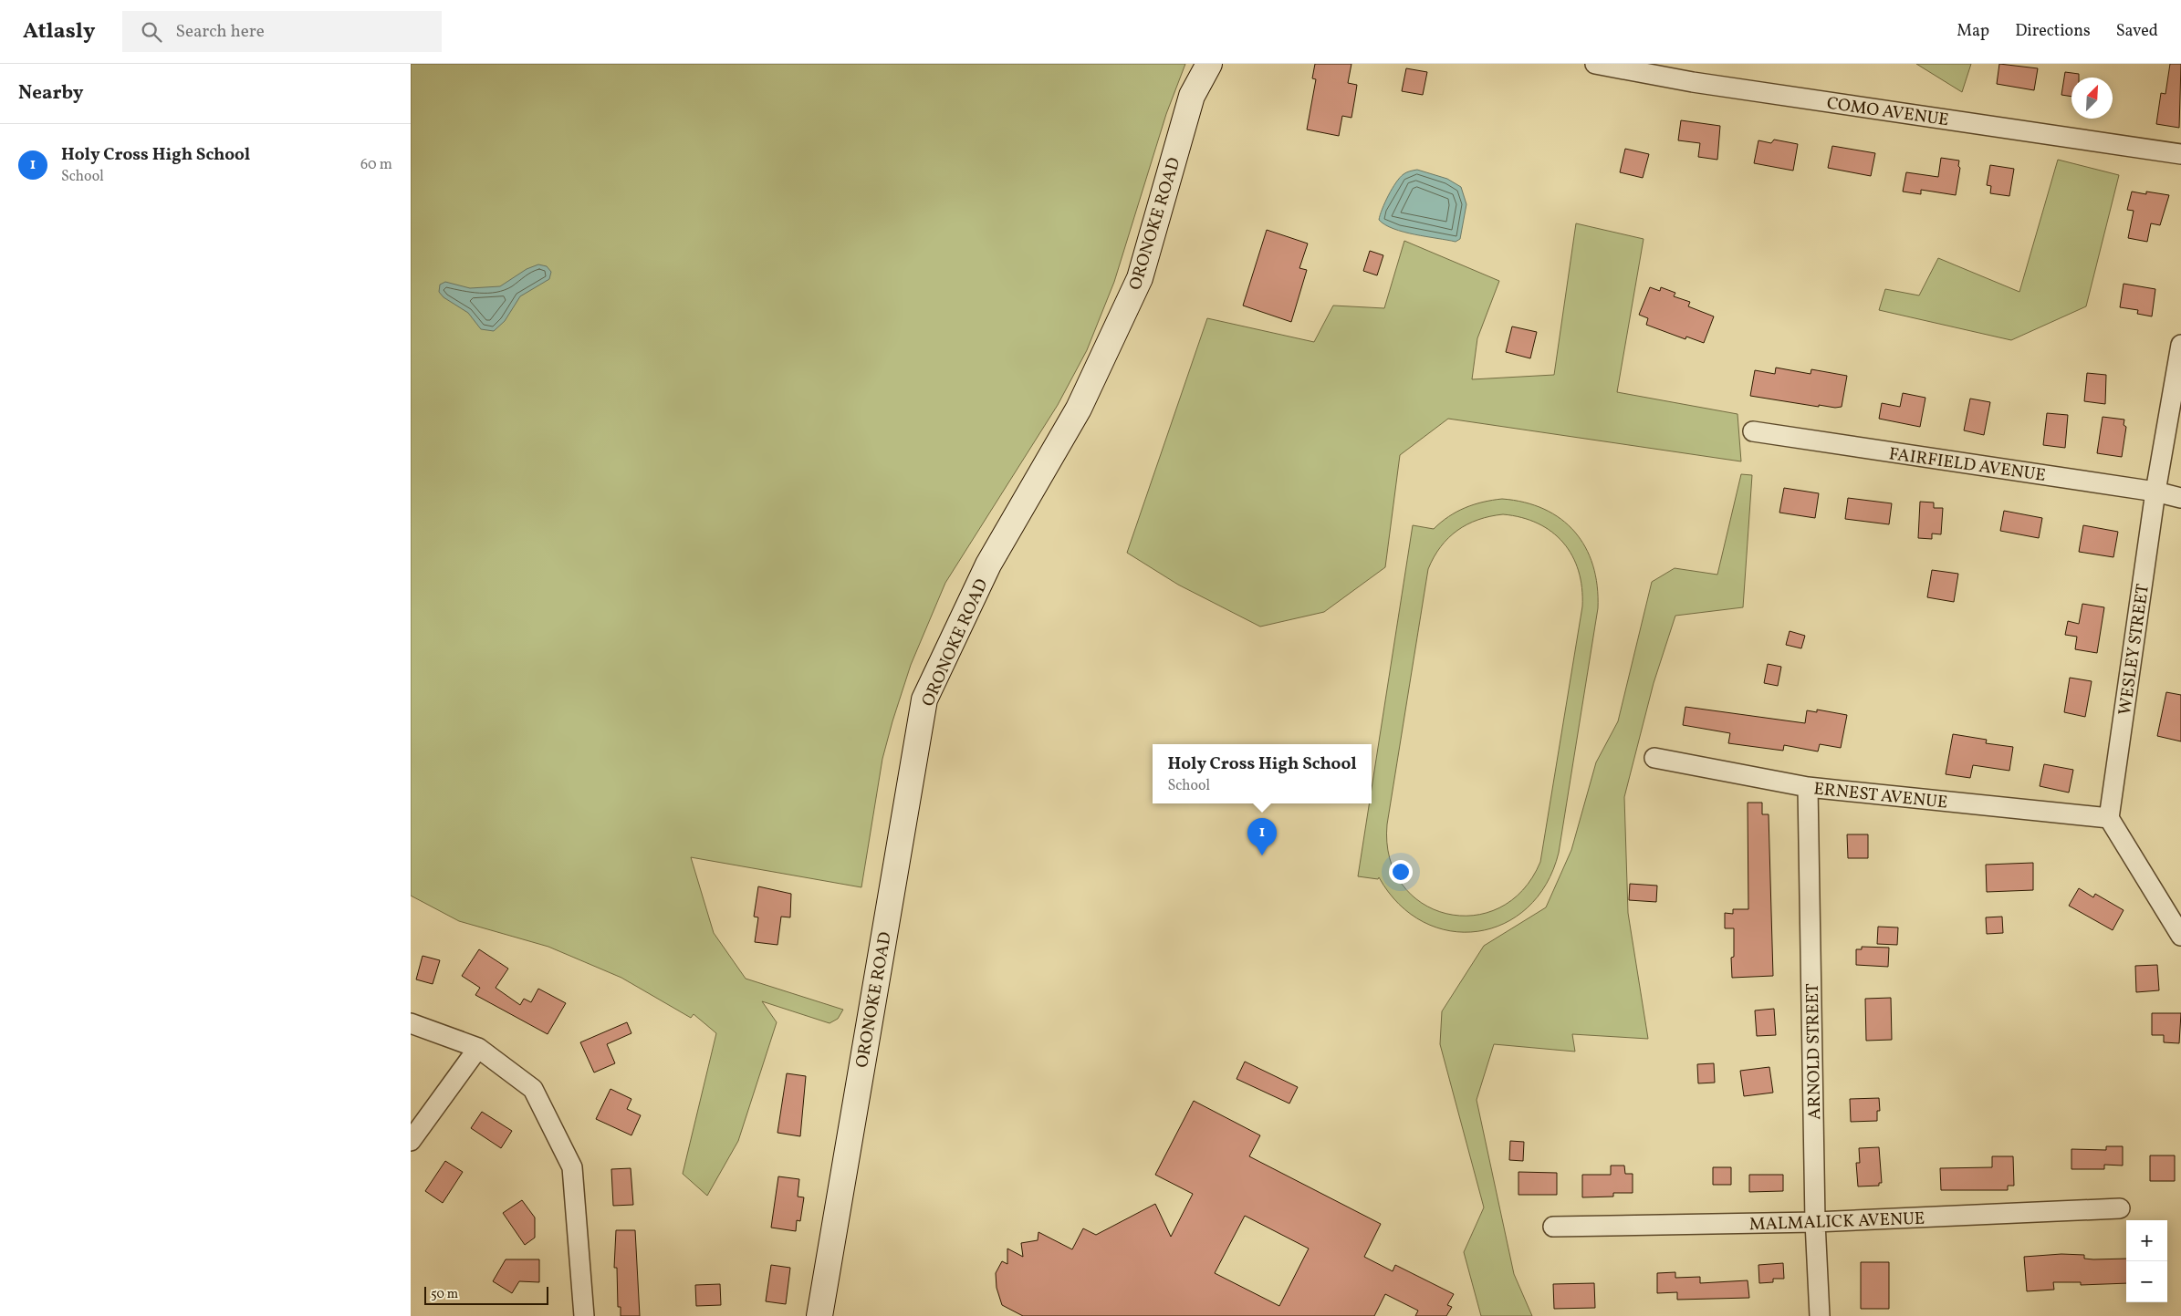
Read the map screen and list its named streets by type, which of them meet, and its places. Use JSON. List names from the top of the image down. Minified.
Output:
{"streets":{"street":["COMO AVENUE","ORONOKE ROAD","FAIRFIELD AVENUE","WESLEY STREET","ERNEST AVENUE","ARNOLD STREET","MALMALICK AVENUE"]},"crossings":[["FAIRFIELD AVENUE","WESLEY STREET"],["WESLEY STREET","ERNEST AVENUE"],["ERNEST AVENUE","ARNOLD STREET"],["ARNOLD STREET","MALMALICK AVENUE"]],"scale_bar":"50 m","north":"top right","page":{"header":"Atlasly","search":"Search here","nav":["Map","Directions","Saved"],"heading":"Nearby","list":[{"mark":"1","name":"Holy Cross High School","note":"School","value":"60 m"}],"popup":["Holy Cross High School","School"],"pins":"1","map_buttons":["+","−"],"scale":"50 m"}}
